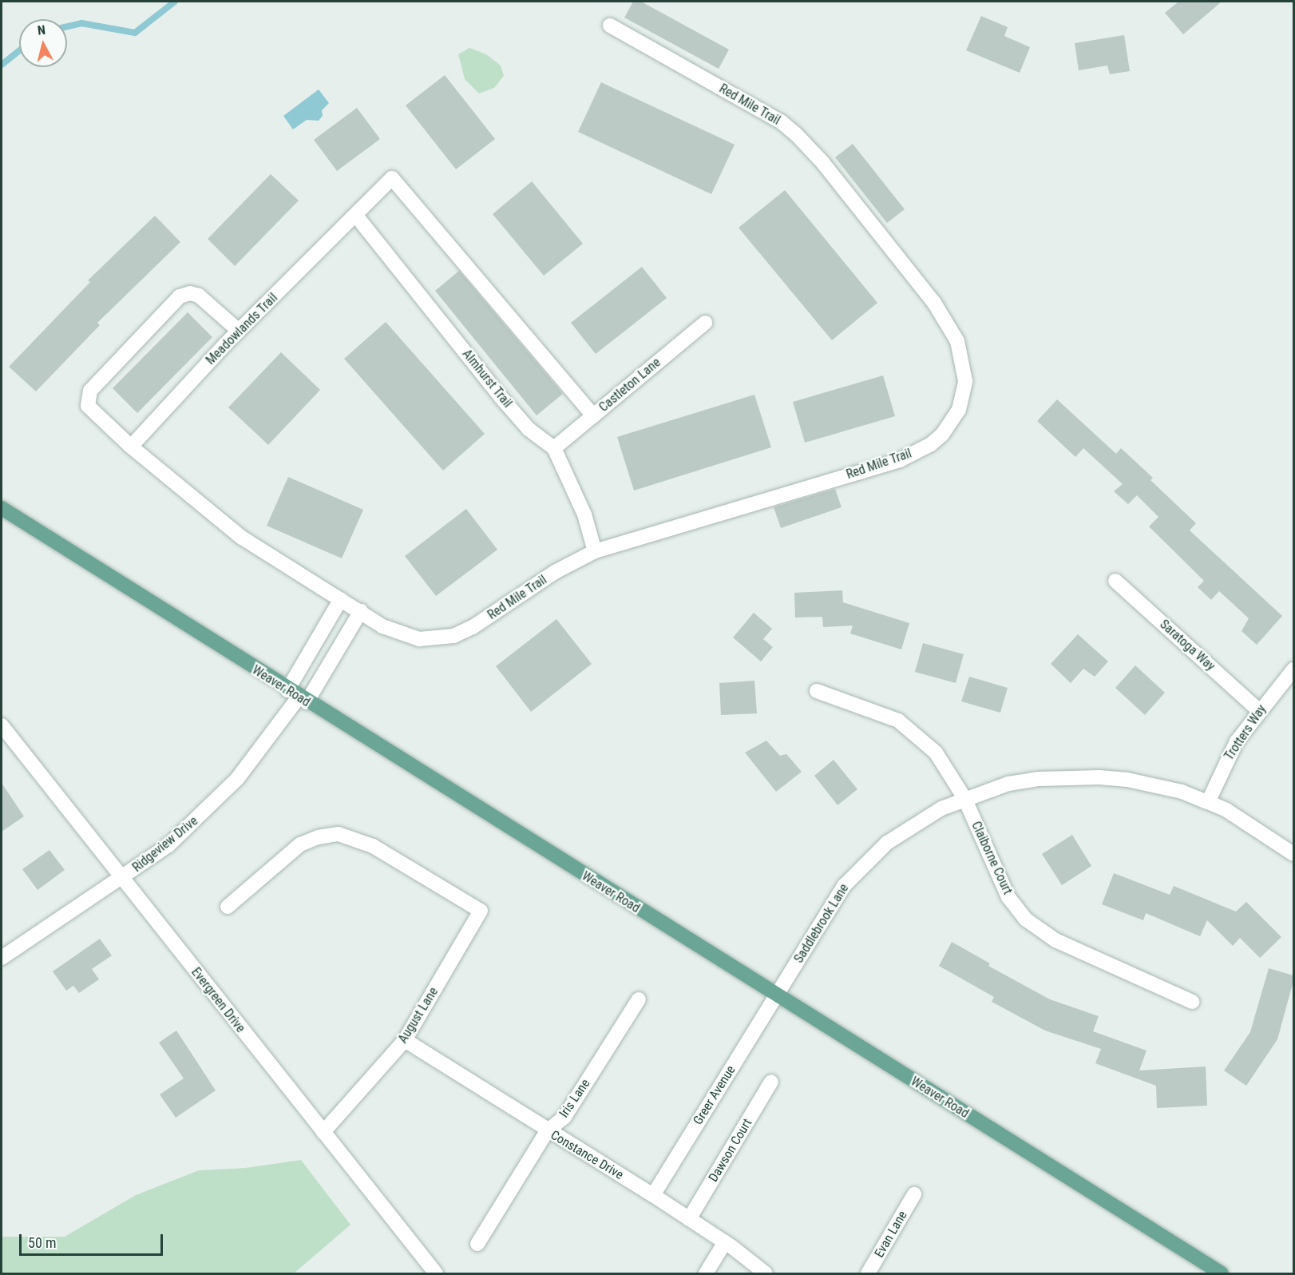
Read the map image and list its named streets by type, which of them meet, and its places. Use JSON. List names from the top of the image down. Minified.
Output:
{"streets":{"main road":["Weaver Road"],"street":["Red Mile Trail","Meadowlands Trail","Almhurst Trail","Castleton Lane","Saratoga Way","Trotters Way","Ridgeview Drive","Claiborne Court","Saddlebrook Lane","Evergreen Drive","August Lane","Greer Avenue","Iris Lane","Dawson Court","Constance Drive","Evan Lane"]},"crossings":[["Red Mile Trail","Meadowlands Trail"],["Red Mile Trail","Almhurst Trail"],["Meadowlands Trail","Almhurst Trail"],["Meadowlands Trail","Castleton Lane"],["Almhurst Trail","Castleton Lane"],["Saratoga Way","Trotters Way"],["Weaver Road","Ridgeview Drive"],["Weaver Road","Saddlebrook Lane"],["Weaver Road","Greer Avenue"],["Trotters Way","Saddlebrook Lane"],["Ridgeview Drive","Evergreen Drive"],["Claiborne Court","Saddlebrook Lane"],["Saddlebrook Lane","Greer Avenue"],["Evergreen Drive","August Lane"],["August Lane","Constance Drive"],["Greer Avenue","Constance Drive"],["Iris Lane","Constance Drive"],["Dawson Court","Constance Drive"]],"scale_bar":"50 m","north":"top"}
